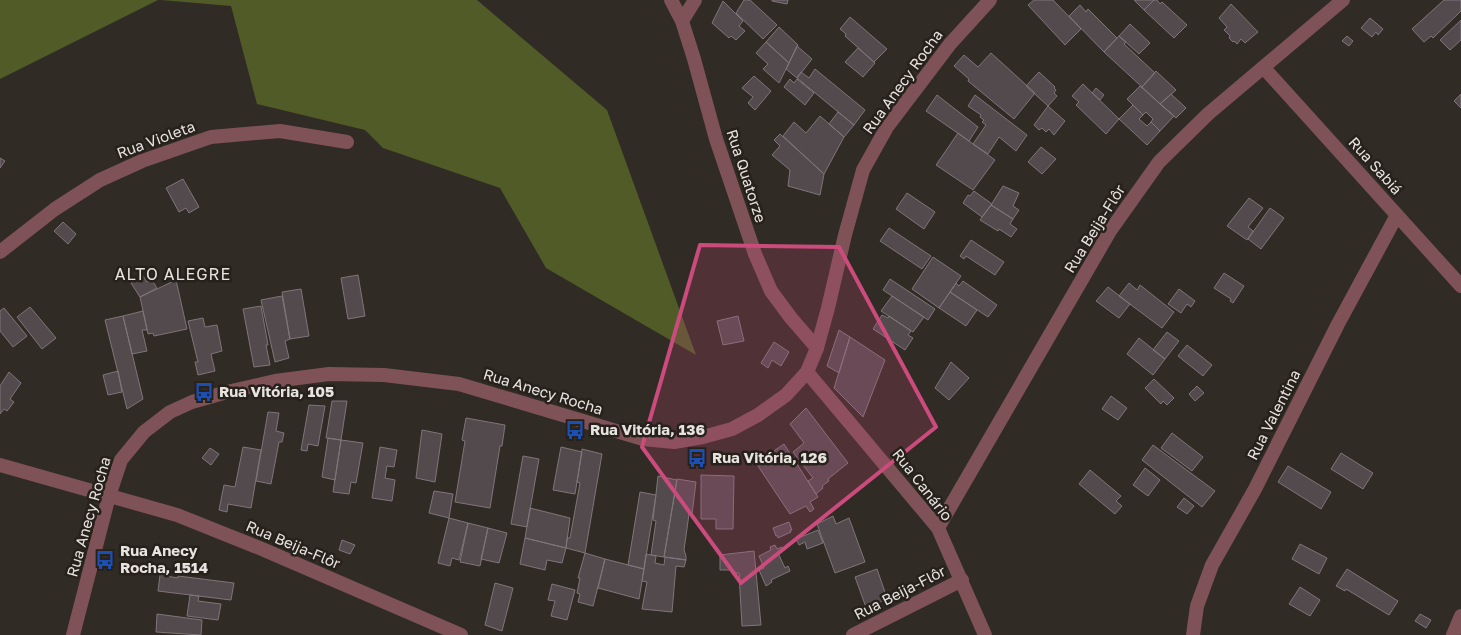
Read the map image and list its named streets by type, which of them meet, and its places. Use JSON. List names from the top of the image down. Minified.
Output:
{"streets":{"street":["Rua Anecy Rocha","Rua Violeta","Rua Sabiá","Rua Quatorze","Rua Beija-Flôr","Rua Valentina","Rua Canário"]},"crossings":[["Rua Anecy Rocha","Rua Quatorze"],["Rua Anecy Rocha","Rua Beija-Flôr"],["Rua Anecy Rocha","Rua Canário"],["Rua Sabiá","Rua Beija-Flôr"],["Rua Sabiá","Rua Valentina"],["Rua Beija-Flôr","Rua Canário"]],"districts":["ALTO ALEGRE"],"places":{"bus stop":["Rua Vitória, 105","Rua Vitória, 136","Rua Vitória, 126","Rua Anecy Rocha, 1514"]}}
